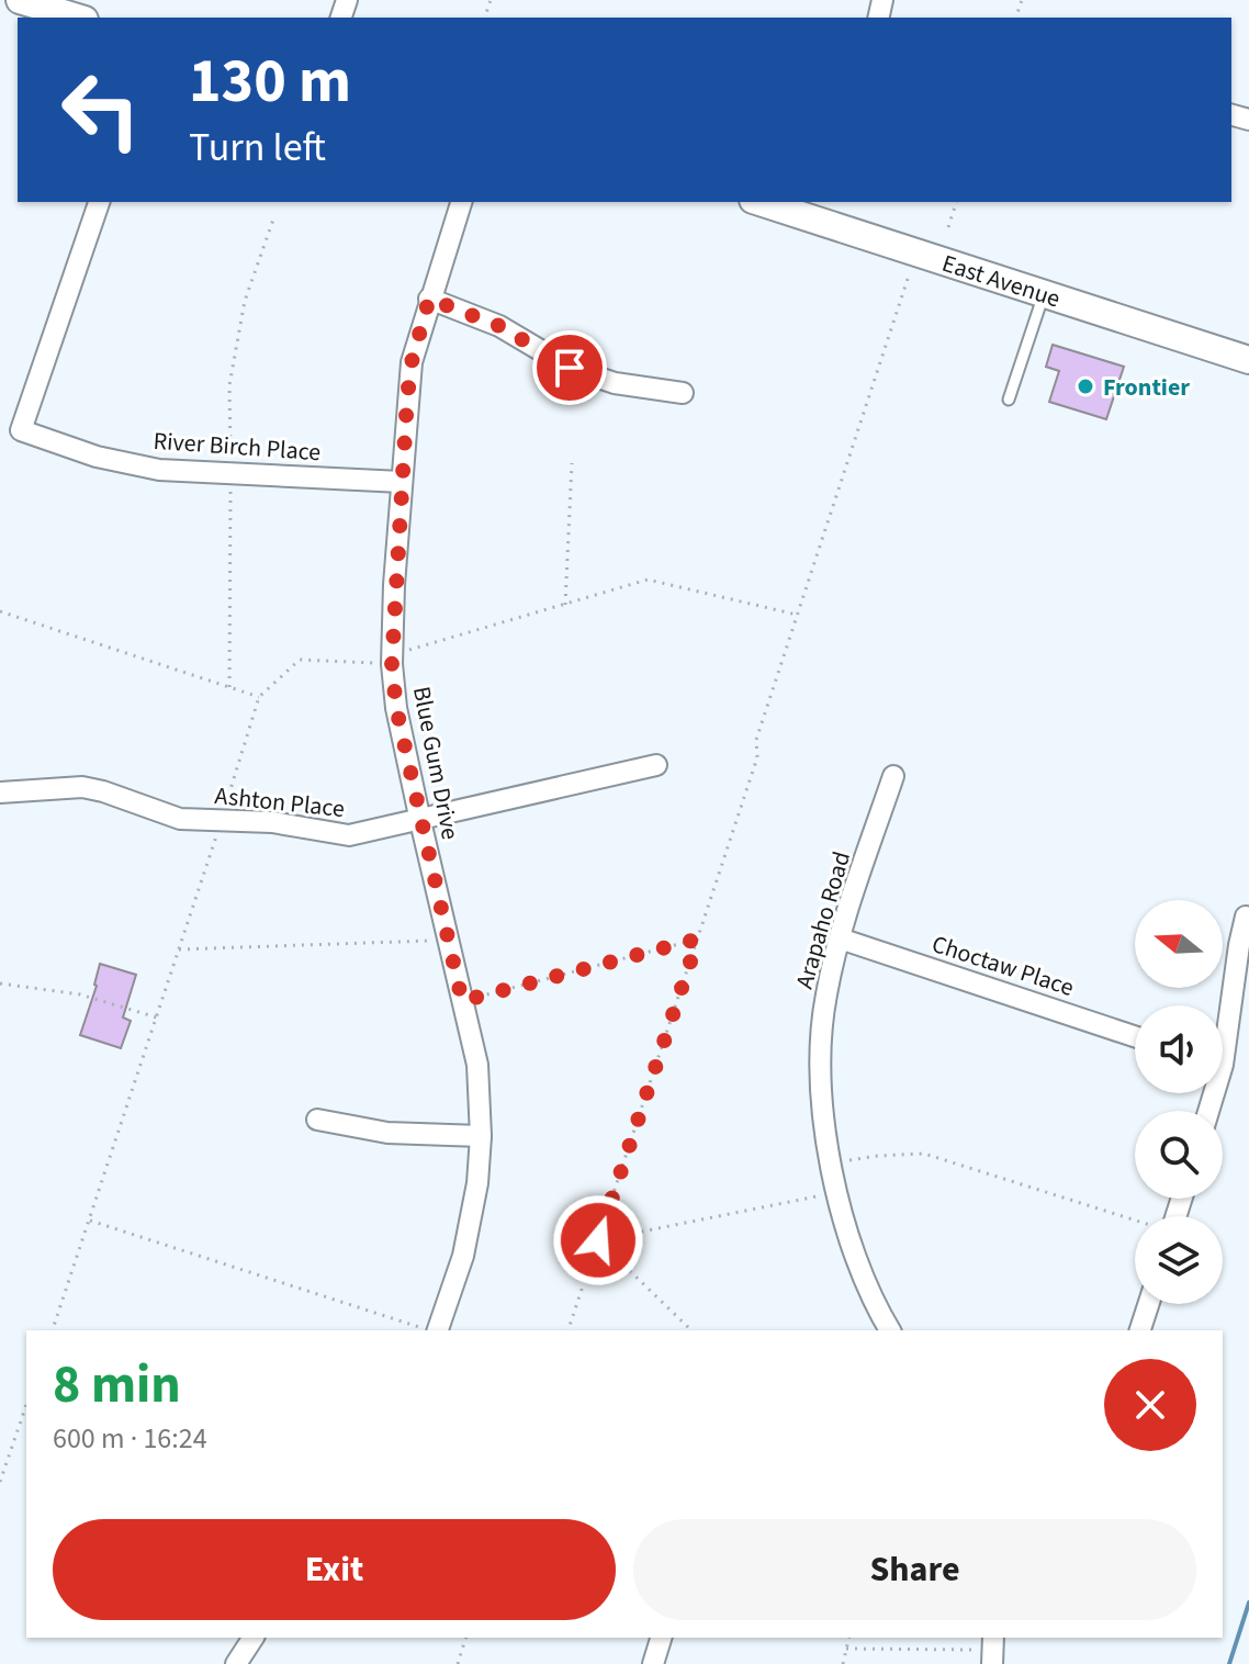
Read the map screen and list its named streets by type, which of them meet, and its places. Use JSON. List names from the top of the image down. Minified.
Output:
{"streets":{"main road":["East Avenue"],"street":["River Birch Place","Blue Gum Drive","Ashton Place","Arapaho Road","Choctaw Place"]},"crossings":[["River Birch Place","Blue Gum Drive"],["Blue Gum Drive","Ashton Place"],["Arapaho Road","Choctaw Place"]],"places":["Frontier"],"north":"left","page":{"turn":["130 m","Turn left"],"heading":["8 min","600 m · 16:24"],"buttons":["Exit","Share"]}}
